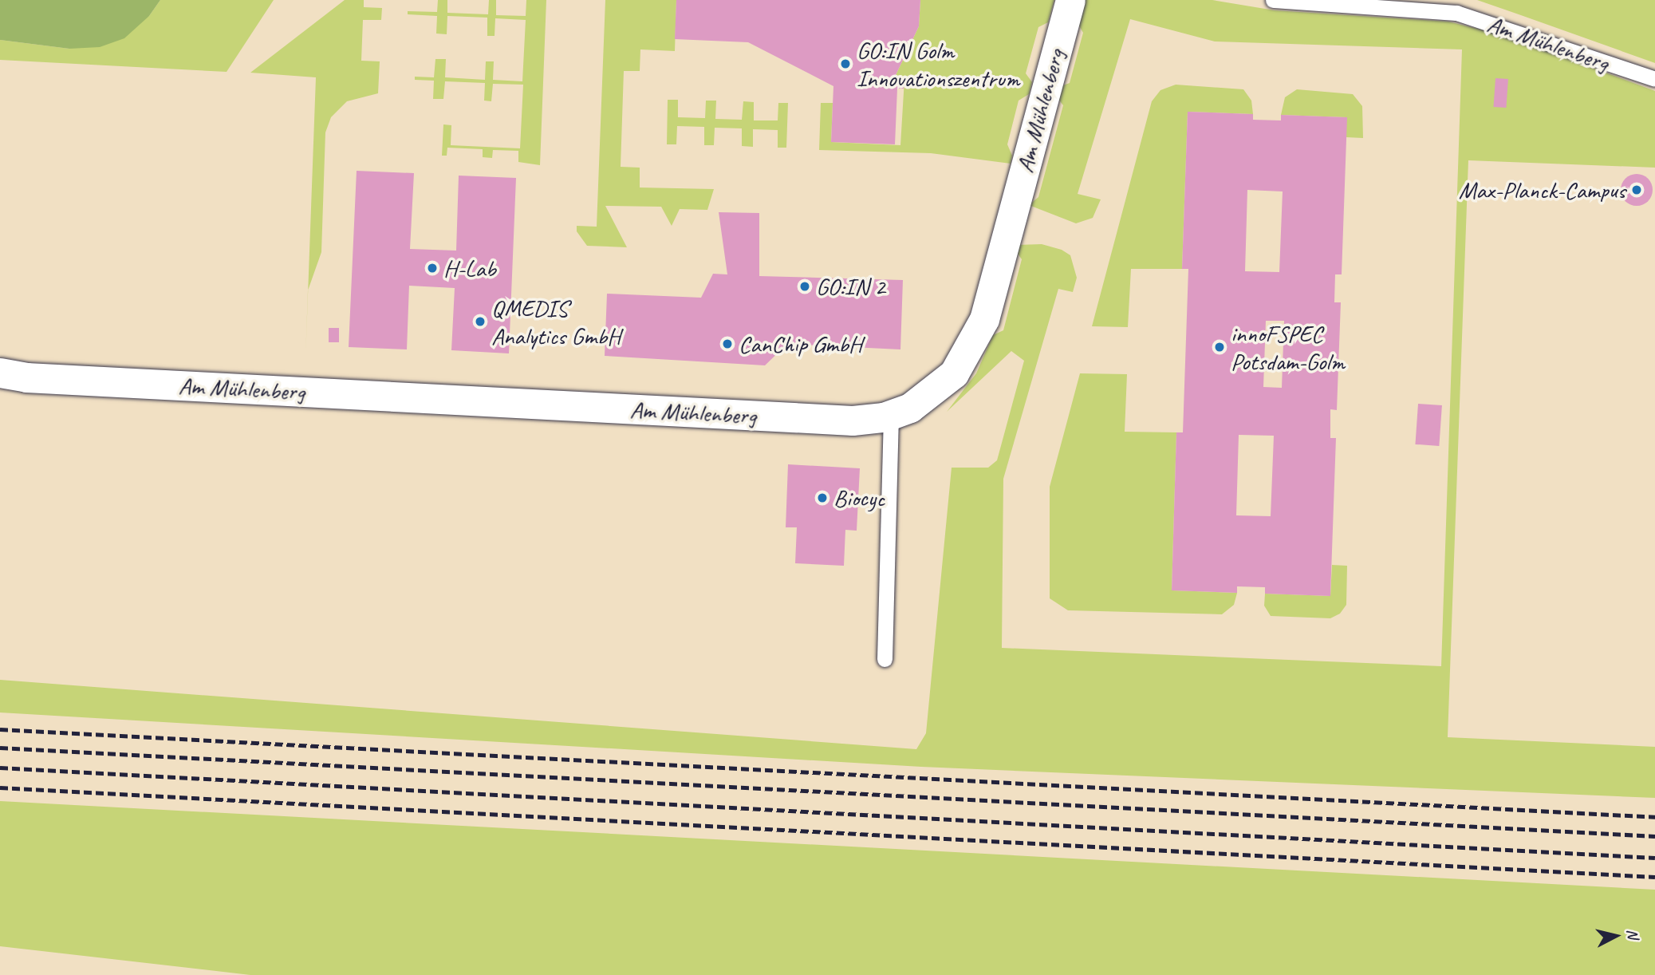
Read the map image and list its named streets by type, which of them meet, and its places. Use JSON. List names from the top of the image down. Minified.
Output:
{"streets":{"street":["Am Mühlenberg"]},"places":["GO:IN Golm Innovationszentrum","Max-Planck-Campus","H-Lab","GO:IN 2","QMEDIS Analytics GmbH","CanChip GmbH","innoFSPEC Potsdam-Golm","Biocyc"],"north":"right"}
